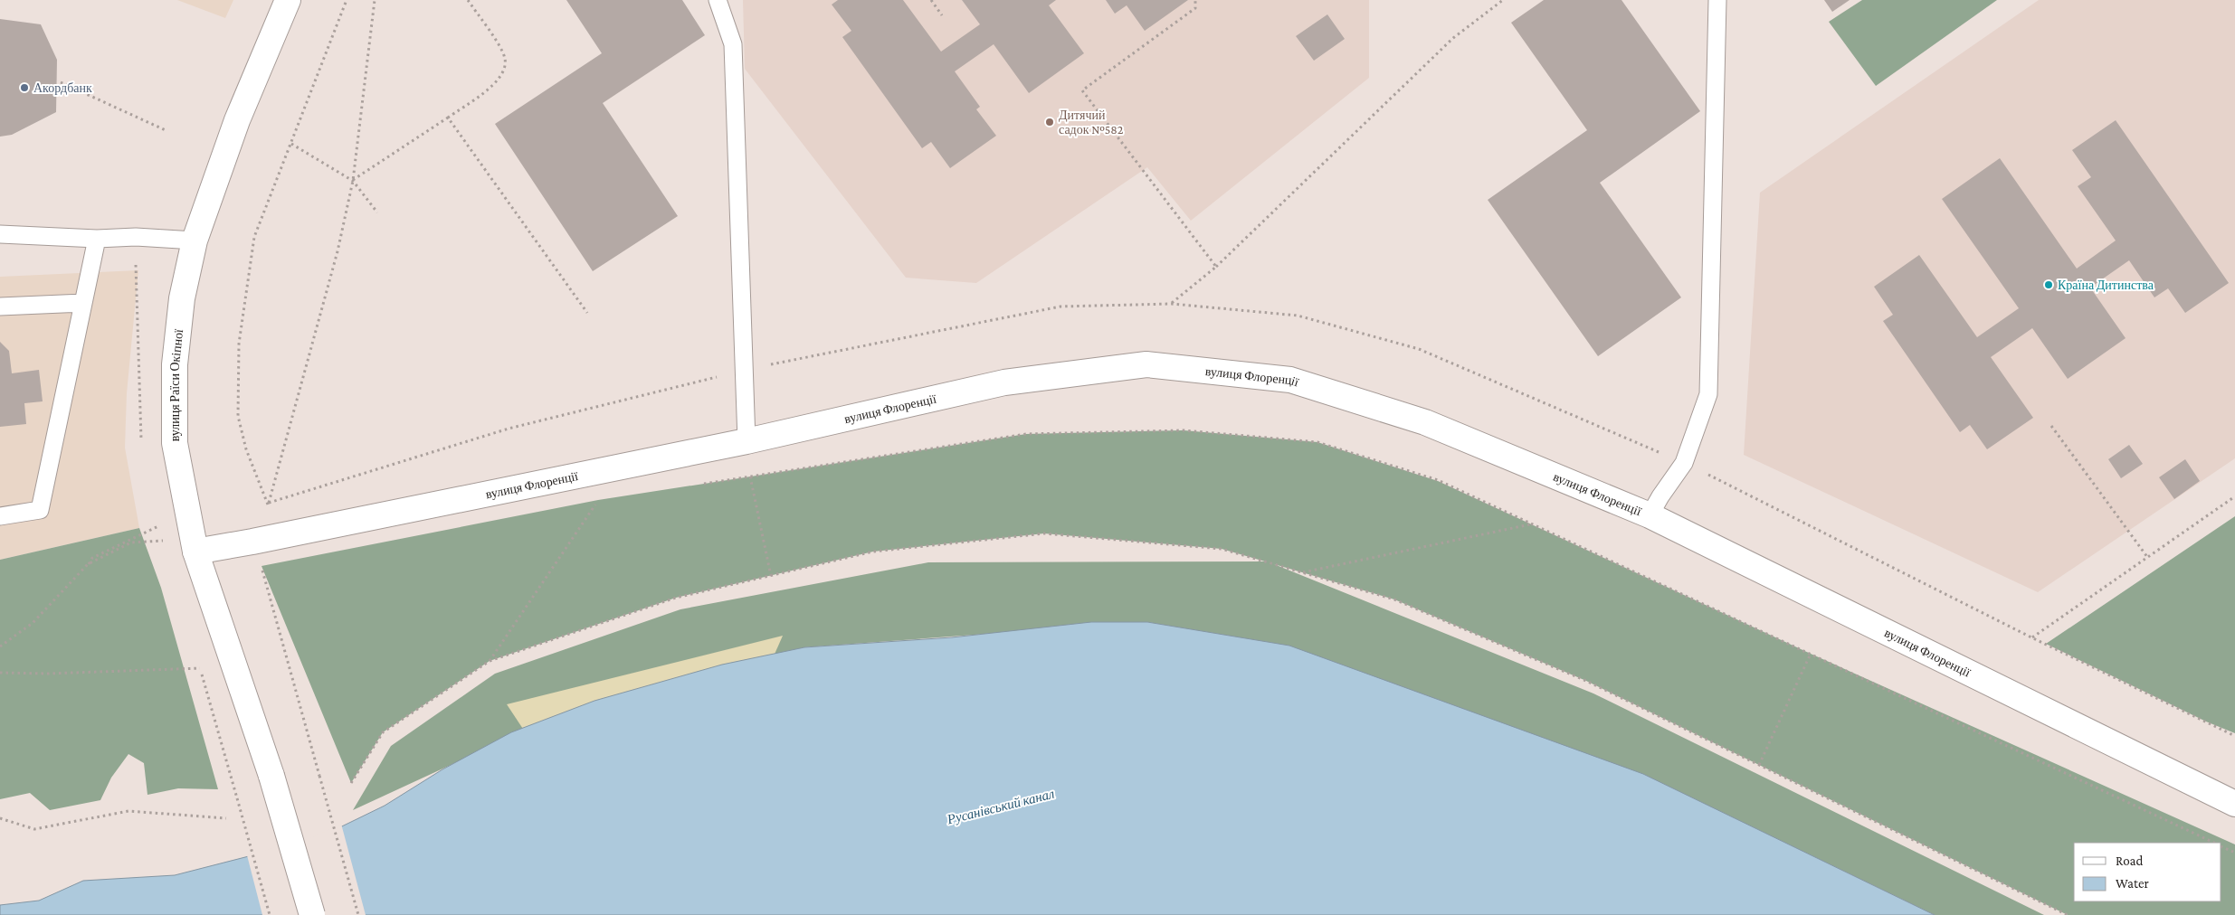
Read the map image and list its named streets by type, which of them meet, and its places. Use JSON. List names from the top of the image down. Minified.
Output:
{"streets":{"street":["вулиця Флоренції","вулиця Раїси Окіпної"]},"crossings":[["вулиця Флоренції","вулиця Раїси Окіпної"]],"water":["Русанівський канал"],"places":["Акордбанк","Дитячий садок №582","Країна Дитинства"],"legend":["Road","Water"]}
